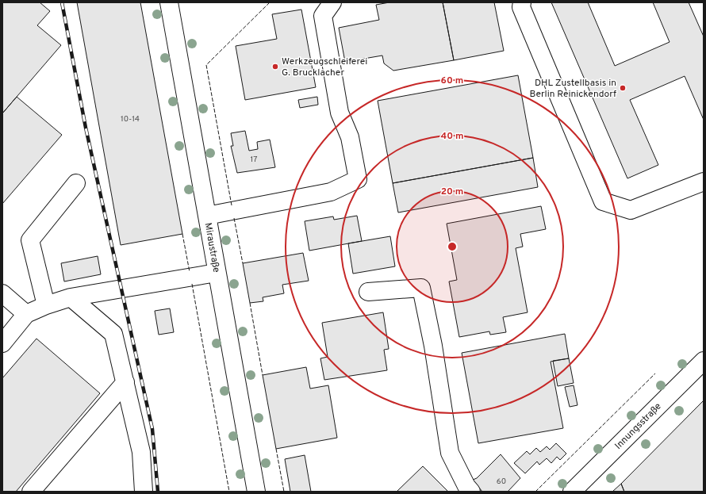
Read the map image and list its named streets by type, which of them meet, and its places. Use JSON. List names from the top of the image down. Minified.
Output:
{"streets":{"street":["Miraustraße","Innungsstraße"]},"places":["Werkzeugschleiferei G. Brucklacher","DHL Zustellbasis in Berlin Reinickendorf"],"house_numbers":["10-14","17","60"],"rings":["60 m","40 m","20 m"]}
